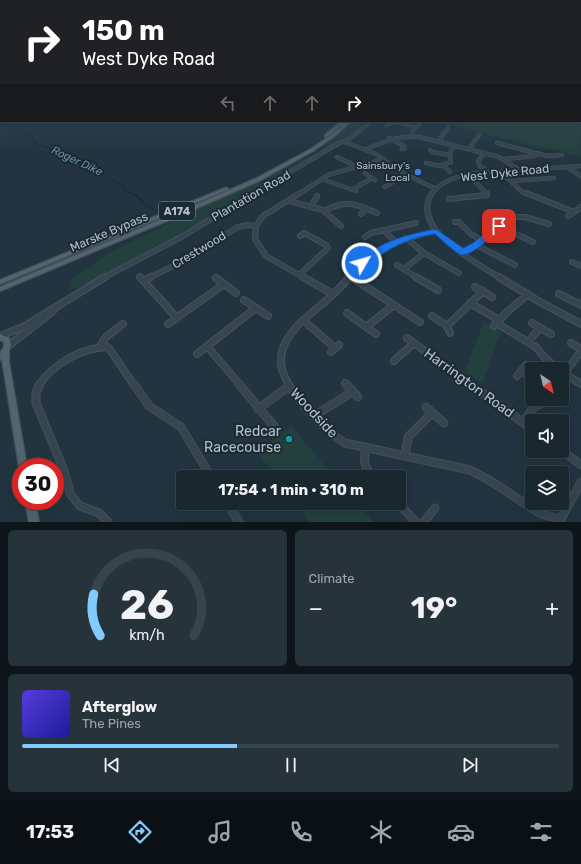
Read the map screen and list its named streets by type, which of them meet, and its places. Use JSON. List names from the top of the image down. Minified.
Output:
{"streets":{"main road":["A174","Marske Bypass"],"street":["West Dyke Road","Plantation Road","Crestwood","Harrington Road","Woodside"]},"water":["Roger Dike"],"places":["Sainsbury's Local","Redcar Racecourse"],"north":"bottom right","page":{"turn":["150 m","West Dyke Road"],"limit":"30","trip":"17:54 · 1 min · 310 m","tile":"Climate","heat":["−","19°","+"],"song":["Afterglow","The Pines"],"tabs":"17:53","gauge":["26","km/h"]}}
